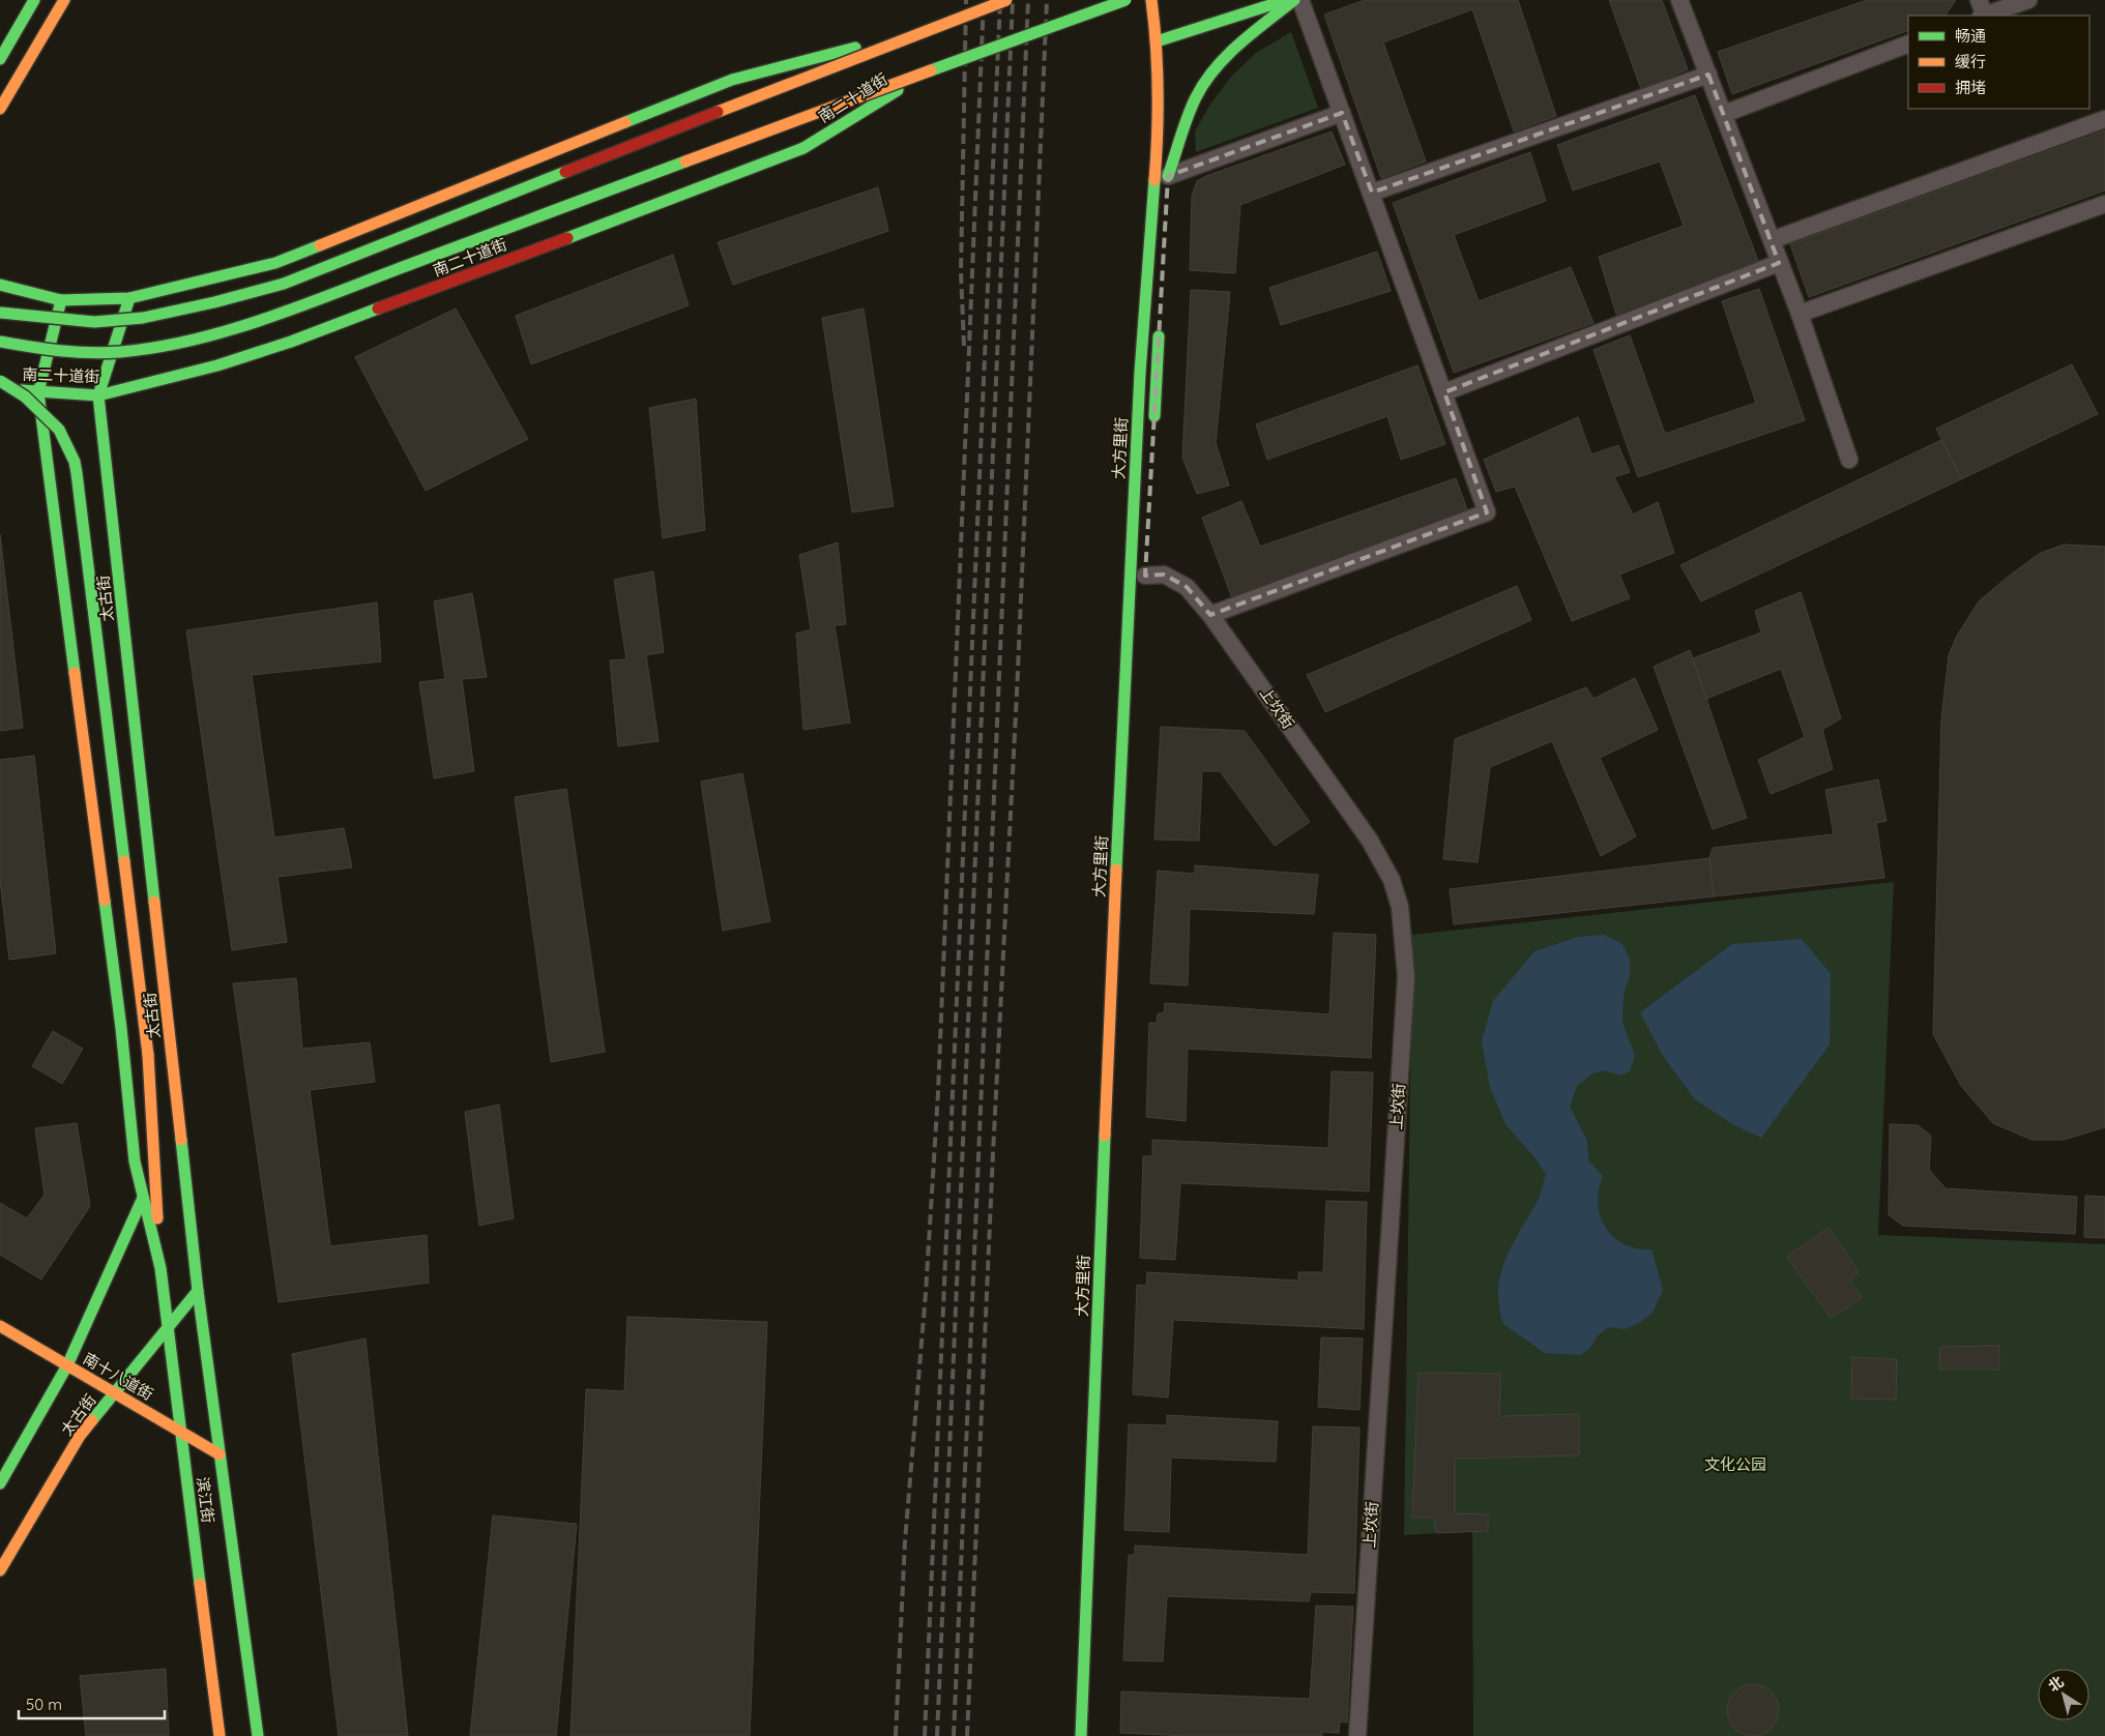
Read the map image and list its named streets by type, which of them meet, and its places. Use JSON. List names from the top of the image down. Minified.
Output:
{"streets":{"main road":["南二十道街","大方里街","太古街","南十八道街","滨江街"],"street":["上坎街"]},"crossings":[["南二十道街","太古街"],["太古街","南十八道街"],["太古街","滨江街"],["南十八道街","滨江街"]],"parks":["文化公园"],"legend":["畅通","缓行","拥堵"],"scale_bar":"50 m","north":"top left"}
